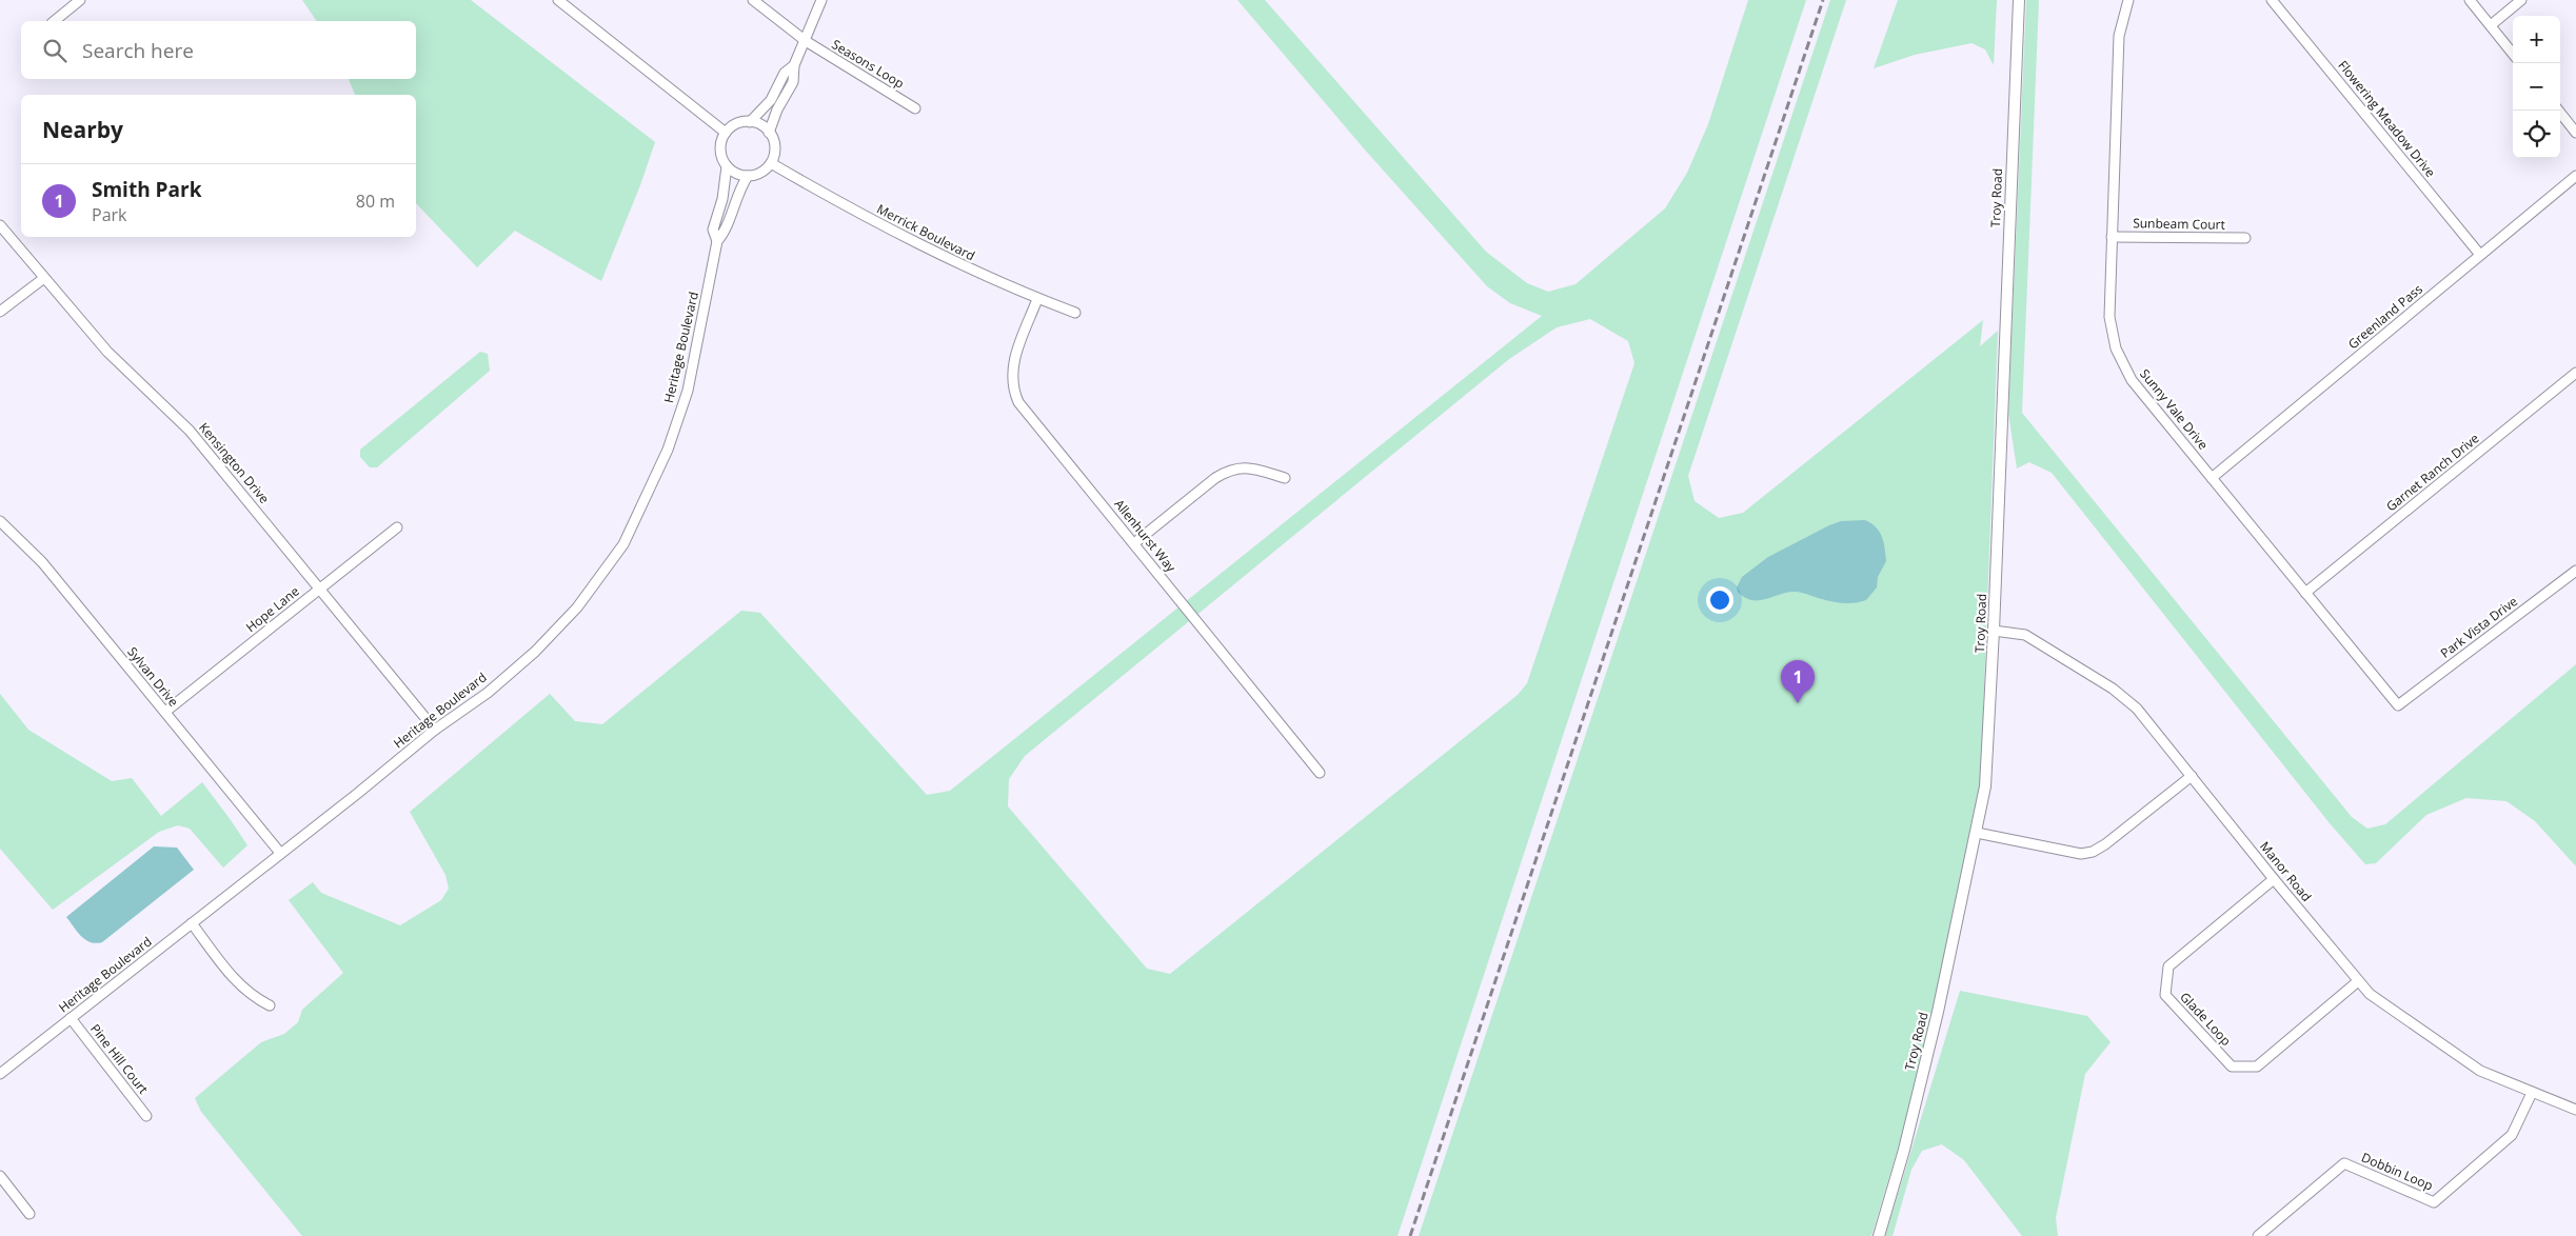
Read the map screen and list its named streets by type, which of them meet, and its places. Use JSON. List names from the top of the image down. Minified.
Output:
{"streets":{"street":["Seasons Loop","Flowering Meadow Drive","Troy Road","Sunbeam Court","Merrick Boulevard","Greenland Pass","Heritage Boulevard","Sunny Vale Drive","Kensington Drive","Garnet Ranch Drive","Allenhurst Way","Hope Lane","Park Vista Drive","Sylvan Drive","Manor Road","Glade Loop","Pine Hill Court","Dobbin Loop"]},"crossings":[["Flowering Meadow Drive","Greenland Pass"],["Troy Road","Manor Road"],["Sunbeam Court","Sunny Vale Drive"],["Merrick Boulevard","Heritage Boulevard"],["Merrick Boulevard","Allenhurst Way"],["Greenland Pass","Sunny Vale Drive"],["Heritage Boulevard","Kensington Drive"],["Heritage Boulevard","Sylvan Drive"],["Heritage Boulevard","Pine Hill Court"],["Sunny Vale Drive","Garnet Ranch Drive"],["Sunny Vale Drive","Park Vista Drive"],["Kensington Drive","Hope Lane"],["Hope Lane","Sylvan Drive"],["Manor Road","Glade Loop"],["Manor Road","Dobbin Loop"]],"page":{"map_buttons":["+","−"],"search":"Search here","heading":"Nearby","list":[{"mark":"1","name":"Smith Park","note":"Park","value":"80 m"}],"pins":"1"}}
